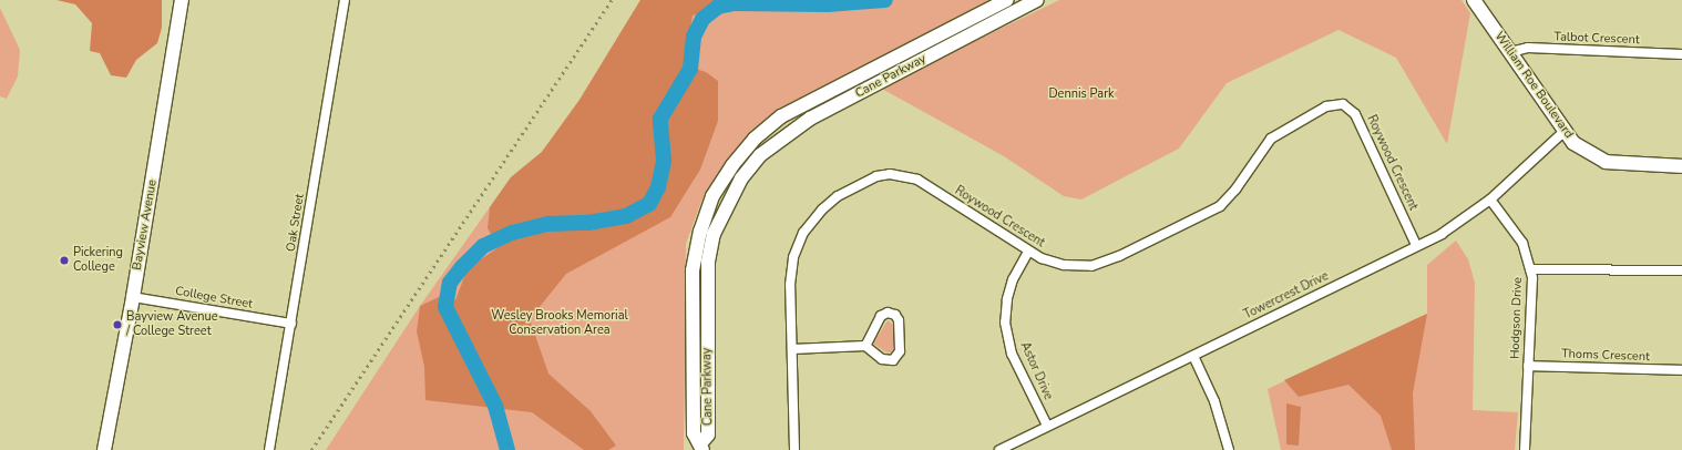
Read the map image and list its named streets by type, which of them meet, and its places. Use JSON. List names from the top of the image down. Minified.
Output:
{"streets":{"main road":["Cane Parkway","William Roe Boulevard","Bayview Avenue"],"street":["Talbot Crescent","Roywood Crescent","Oak Street","Towercrest Drive","College Street","Hodgson Drive","Thoms Crescent","Astor Drive"]},"crossings":[["Talbot Crescent","William Roe Boulevard"],["William Roe Boulevard","Towercrest Drive"],["Roywood Crescent","Towercrest Drive"],["Roywood Crescent","Astor Drive"],["Oak Street","College Street"],["Bayview Avenue","College Street"],["Towercrest Drive","Hodgson Drive"],["Towercrest Drive","Astor Drive"],["Hodgson Drive","Thoms Crescent"]],"parks":["Dennis Park","Wesley Brooks Memorial Conservation Area"],"places":["Pickering College","Bayview Avenue / College Street"]}
